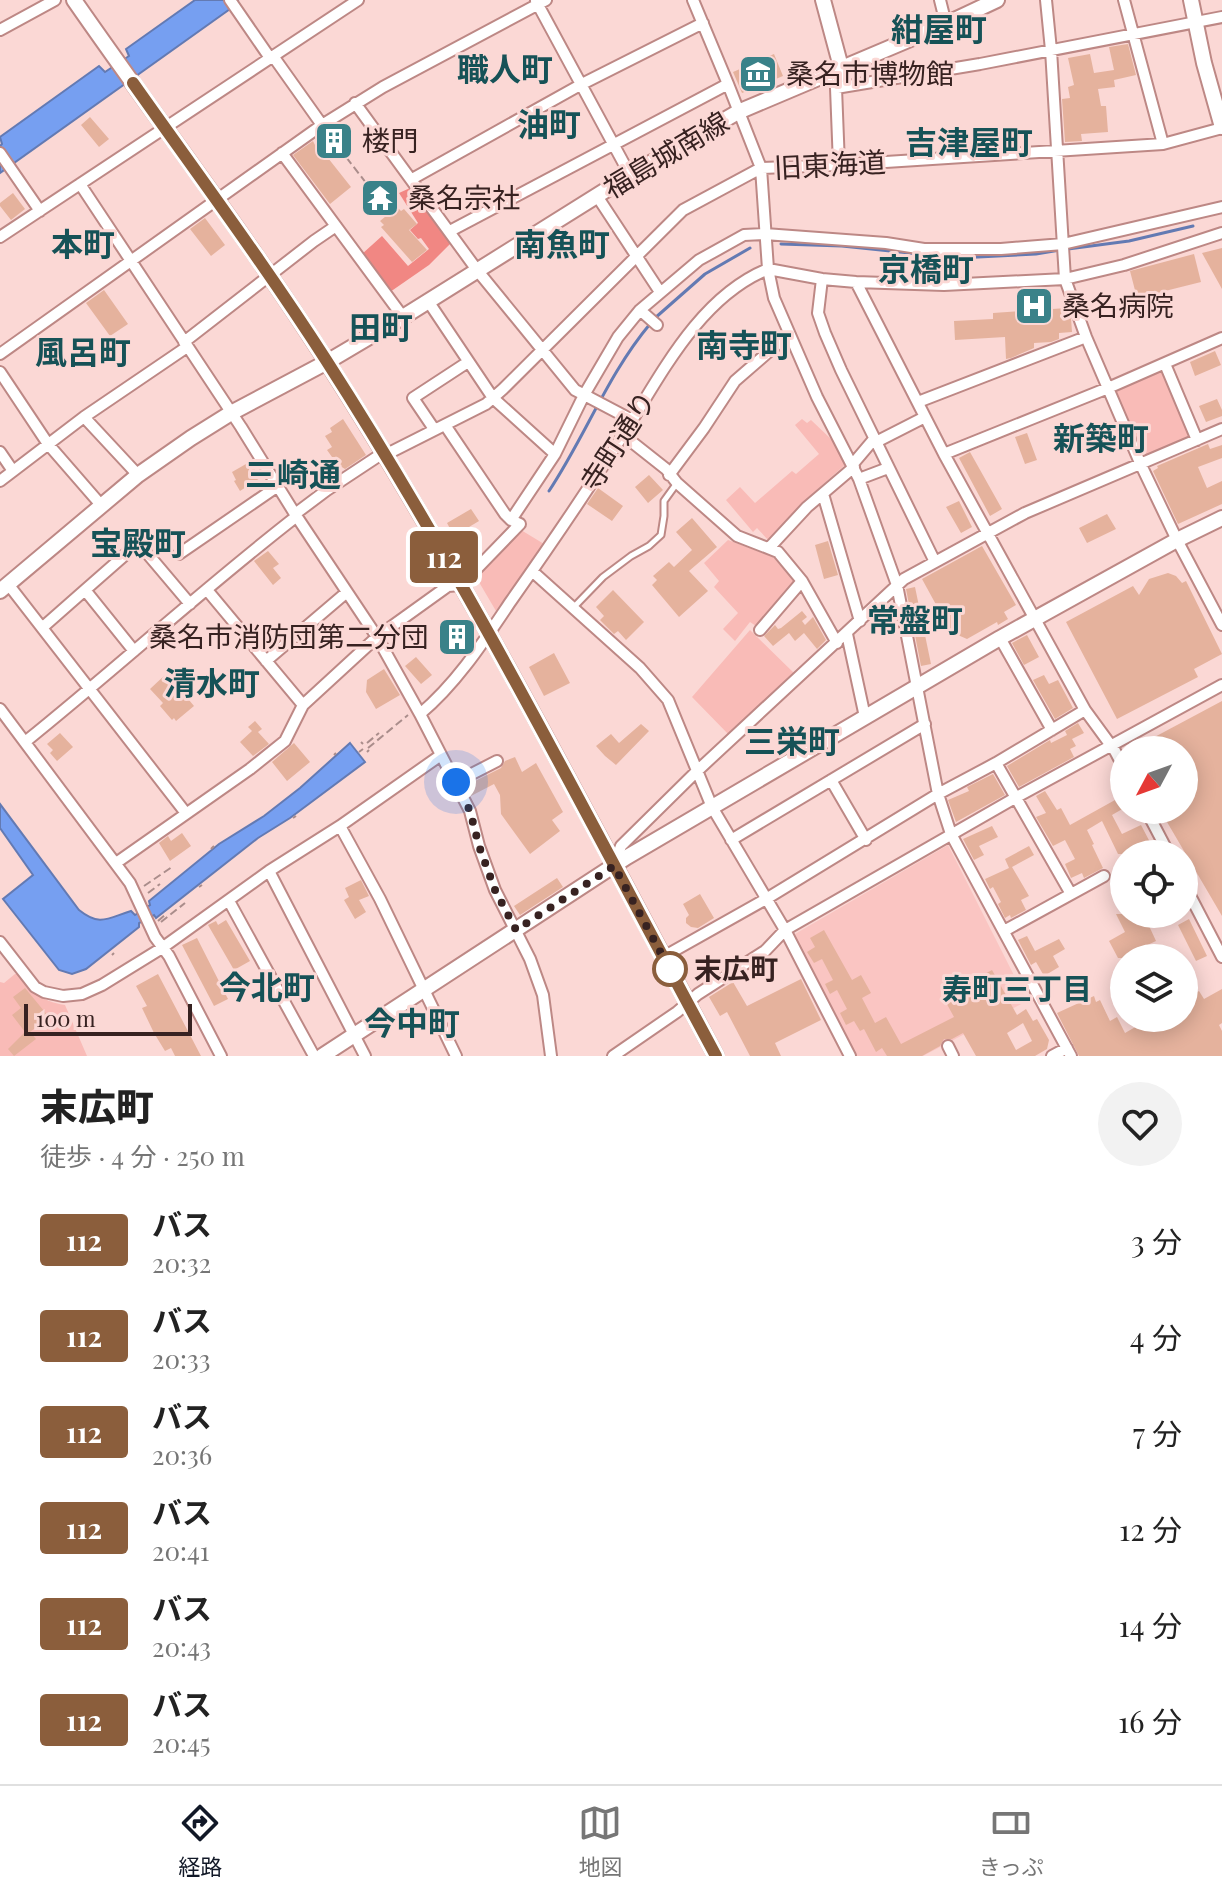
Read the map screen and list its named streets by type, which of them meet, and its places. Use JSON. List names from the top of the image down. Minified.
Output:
{"streets":{"street":["福島城南線","旧東海道","寺町通り"]},"crossings":[["福島城南線","旧東海道"]],"districts":["紺屋町","職人町","油町","吉津屋町","本町","南魚町","京橋町","田町","南寺町","風呂町","新築町","三崎通","宝殿町","常盤町","清水町","三栄町","今北町","寿町三丁目","今中町"],"places":{"museum":["桑名市博物館"],"building":["楼門","桑名市消防団第二分団"],"temple":["桑名宗社"],"hospital":["桑名病院"],"other":["末広町"]},"lines":["bus line 112"],"scale_bar":"100 m","north":"bottom left","page":{"on_map":"112","scale":"100 m","heading":["末広町","徒歩 · 4 分 · 250 m"],"list":[{"mark":"112","name":"バス","note":"20:32","value":"3 分"},{"mark":"112","name":"バス","note":"20:33","value":"4 分"},{"mark":"112","name":"バス","note":"20:36","value":"7 分"},{"mark":"112","name":"バス","note":"20:41","value":"12 分"},{"mark":"112","name":"バス","note":"20:43","value":"14 分"},{"mark":"112","name":"バス","note":"20:45","value":"16 分"}],"tabs":["経路","地図","きっぷ"]}}
